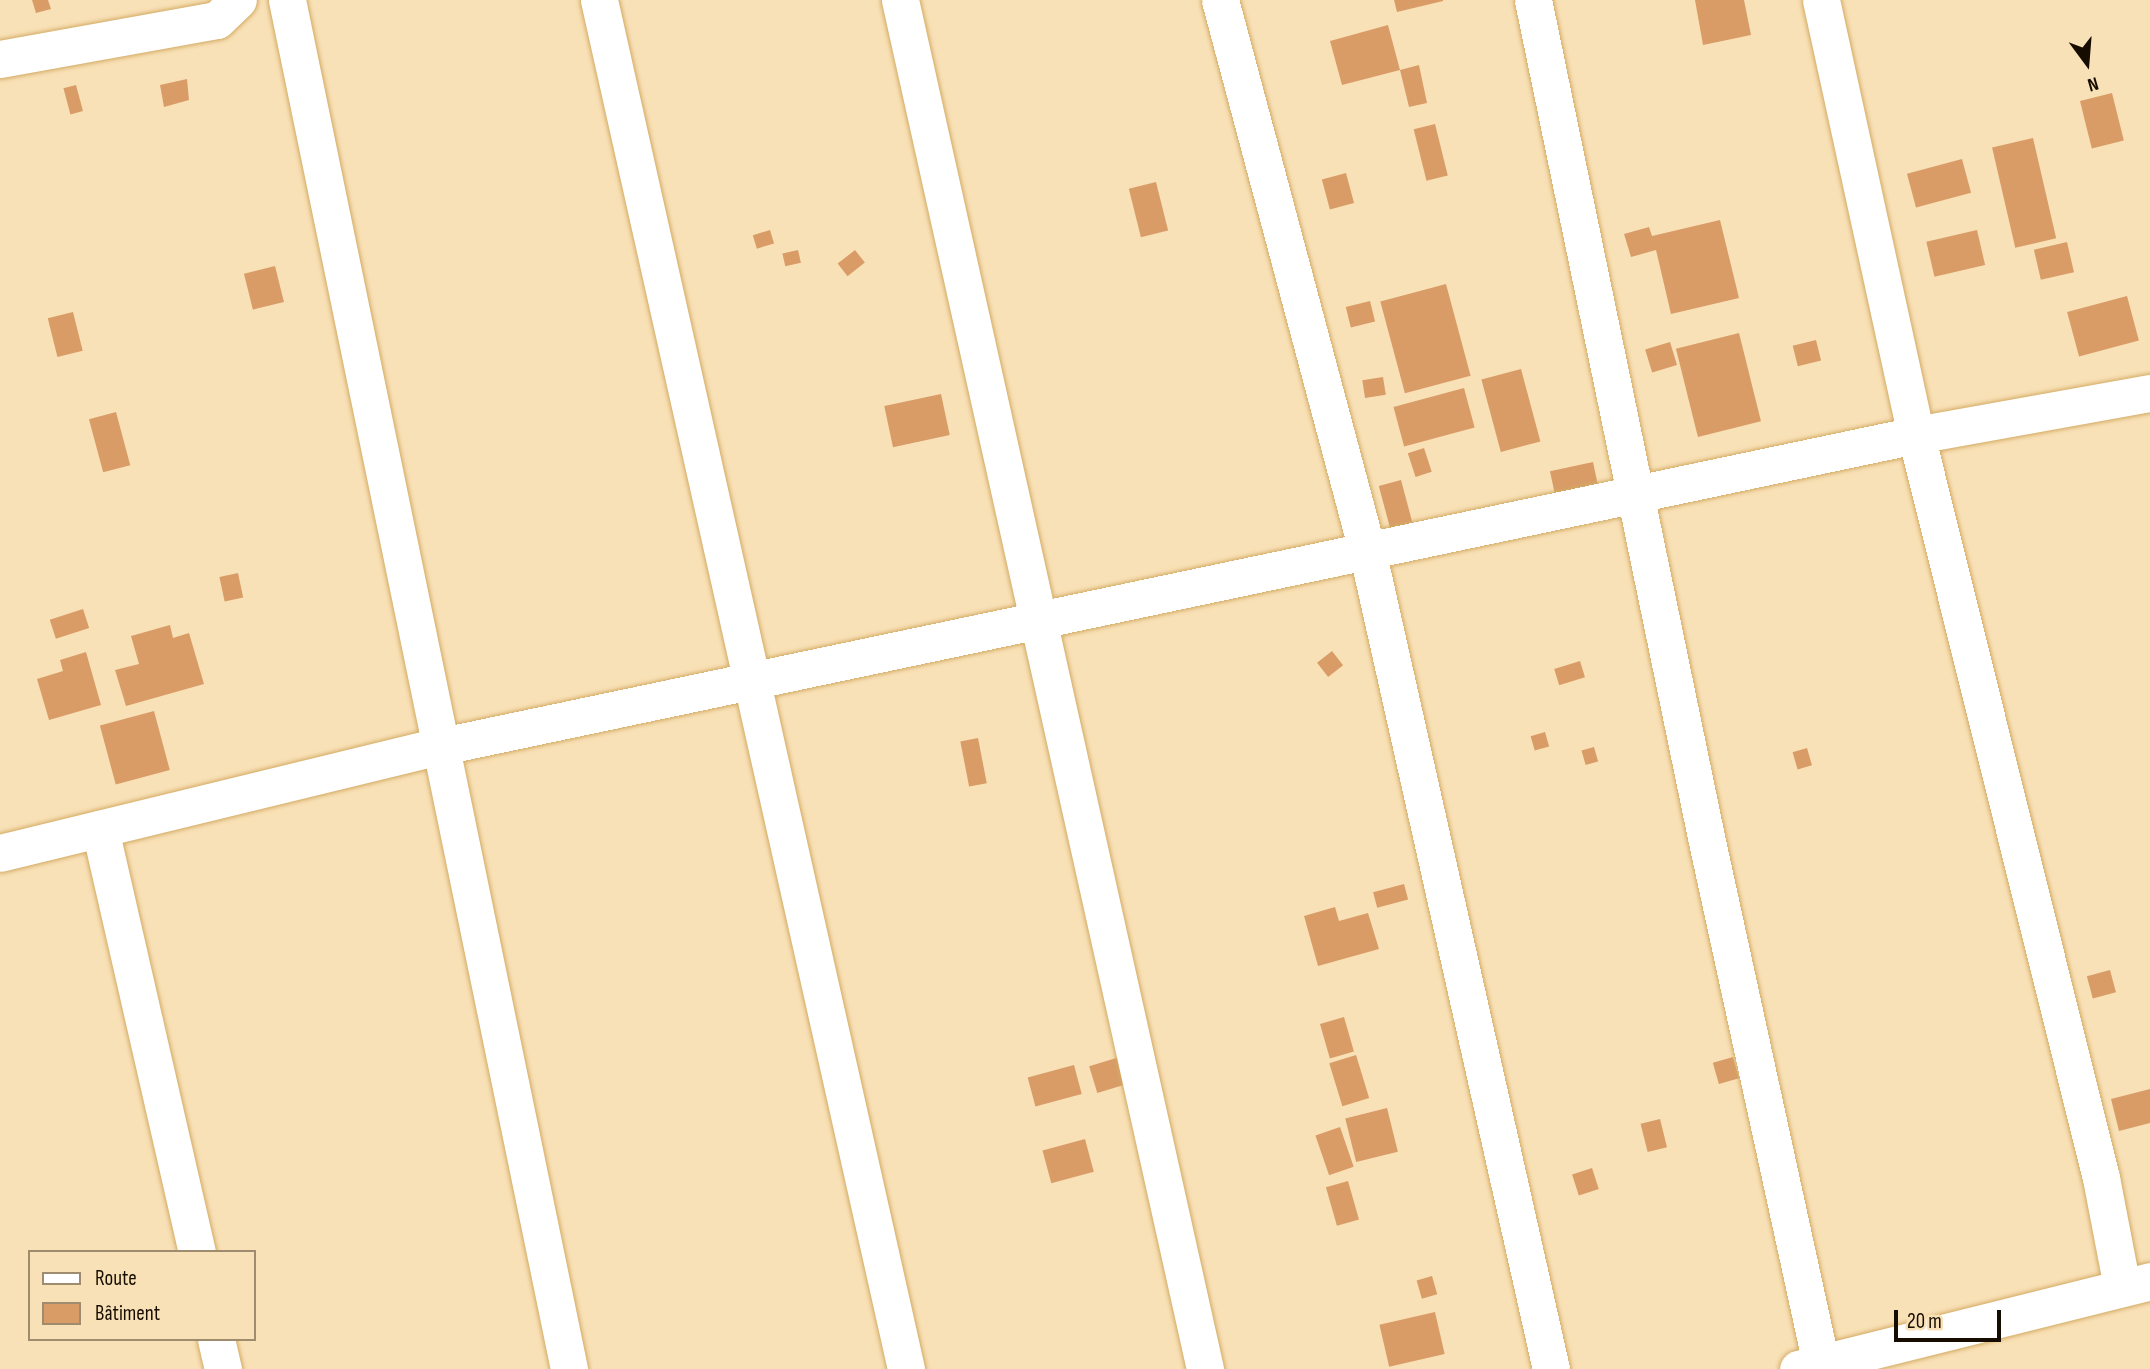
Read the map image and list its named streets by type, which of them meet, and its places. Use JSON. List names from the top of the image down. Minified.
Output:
{"legend":["Route","Bâtiment"],"scale_bar":"20 m","north":"bottom"}
